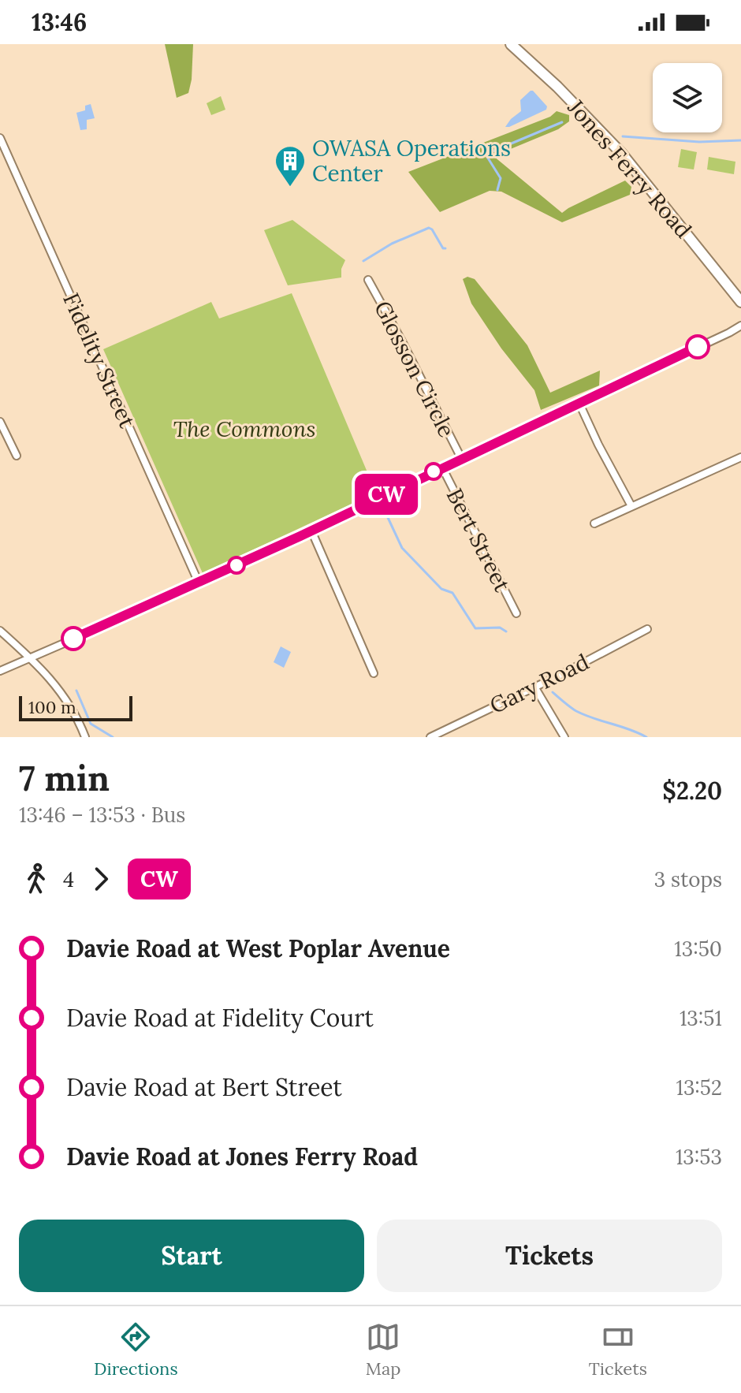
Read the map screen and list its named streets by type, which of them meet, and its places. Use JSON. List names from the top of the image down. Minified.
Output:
{"streets":{"main road":["Jones Ferry Road"],"street":["Fidelity Street","Glosson Circle","Bert Street","Gary Road"]},"parks":["The Commons"],"places":{"building":["OWASA Operations Center"]},"lines":["bus line CW"],"scale_bar":"100 m","page":{"status":"13:46","on_map":"CW","scale":"100 m","heading":["7 min","13:46 – 13:53 · Bus","$2.20"],"legs":["4","CW","3 stops"],"list":[{"name":"Davie Road at West Poplar Avenue","value":"13:50"},{"name":"Davie Road at Fidelity Court","value":"13:51"},{"name":"Davie Road at Bert Street","value":"13:52"},{"name":"Davie Road at Jones Ferry Road","value":"13:53"}],"buttons":["Start","Tickets"],"tabs":["Directions","Map","Tickets"]}}
